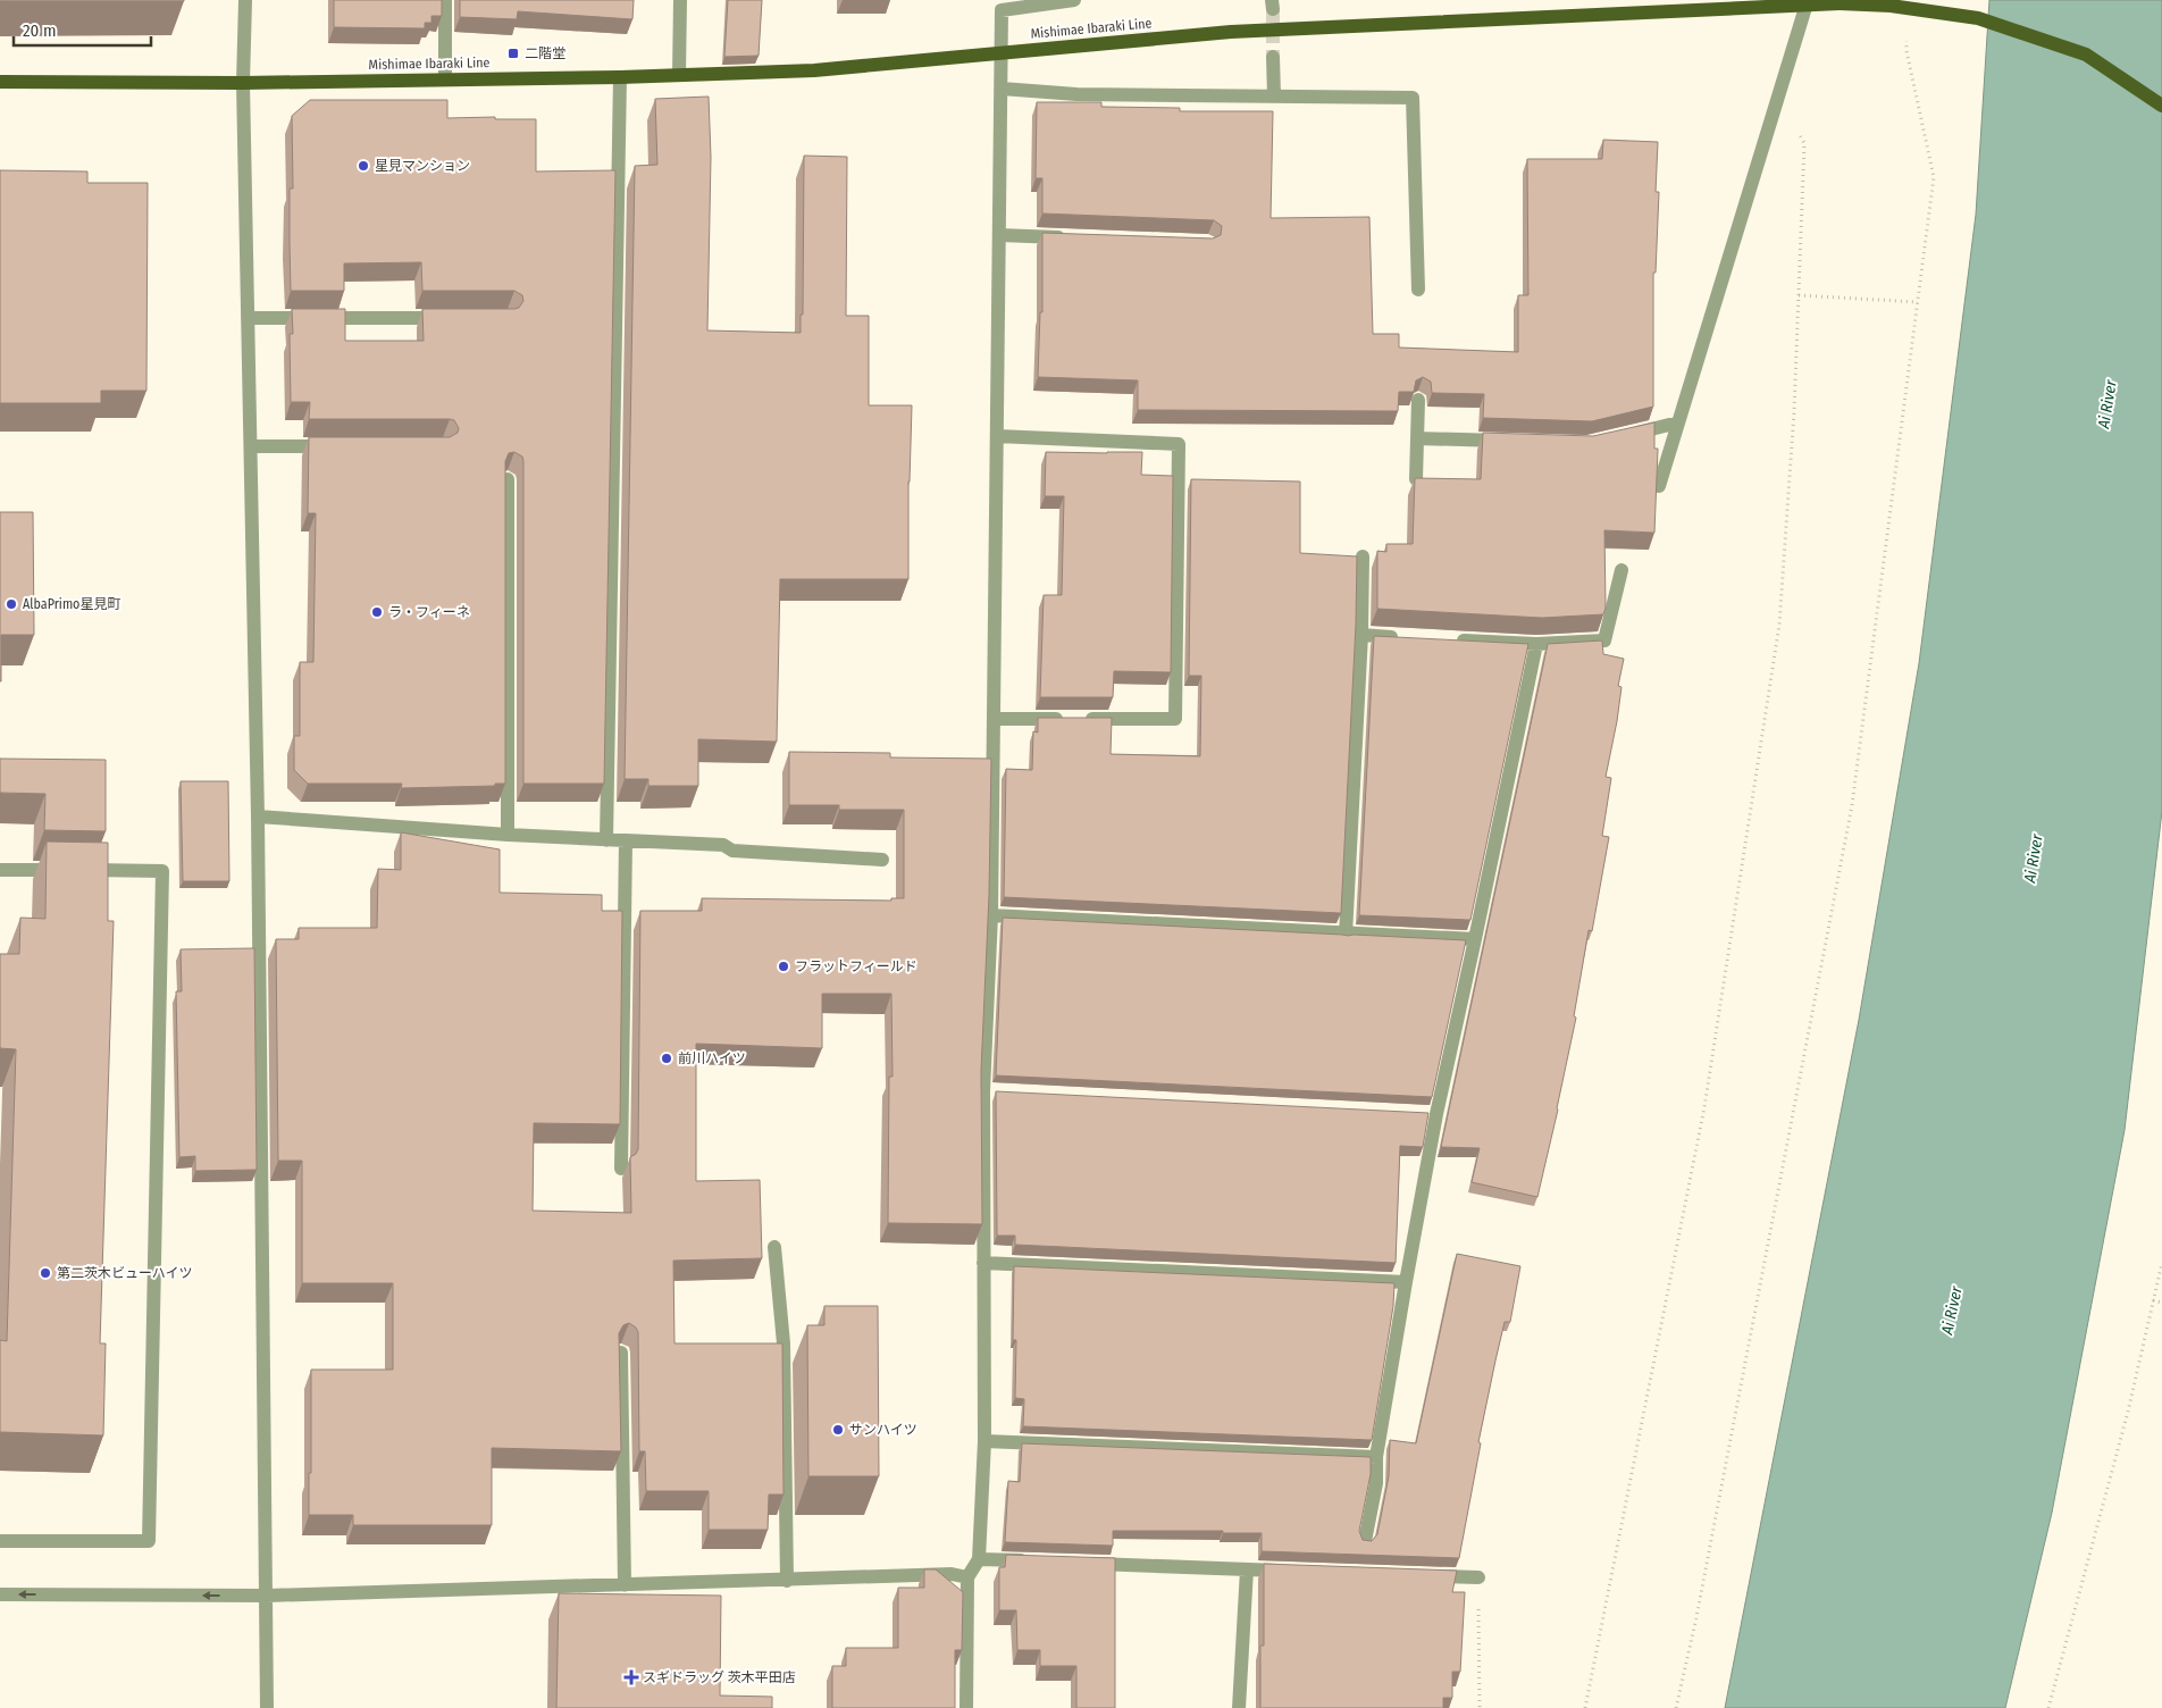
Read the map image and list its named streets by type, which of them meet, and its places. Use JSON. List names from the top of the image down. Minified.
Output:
{"streets":{"main road":["Mishimae Ibaraki Line"]},"water":["Ai River"],"places":{"transit":["二階堂"],"other":["星見マンション","AlbaPrimo星見町","ラ・フィーネ","フラットフィールド","前川ハイツ","第二茨木ビューハイツ","サンハイツ"],"health":["スギドラッグ 茨木平田店"]},"scale_bar":"20 m"}
